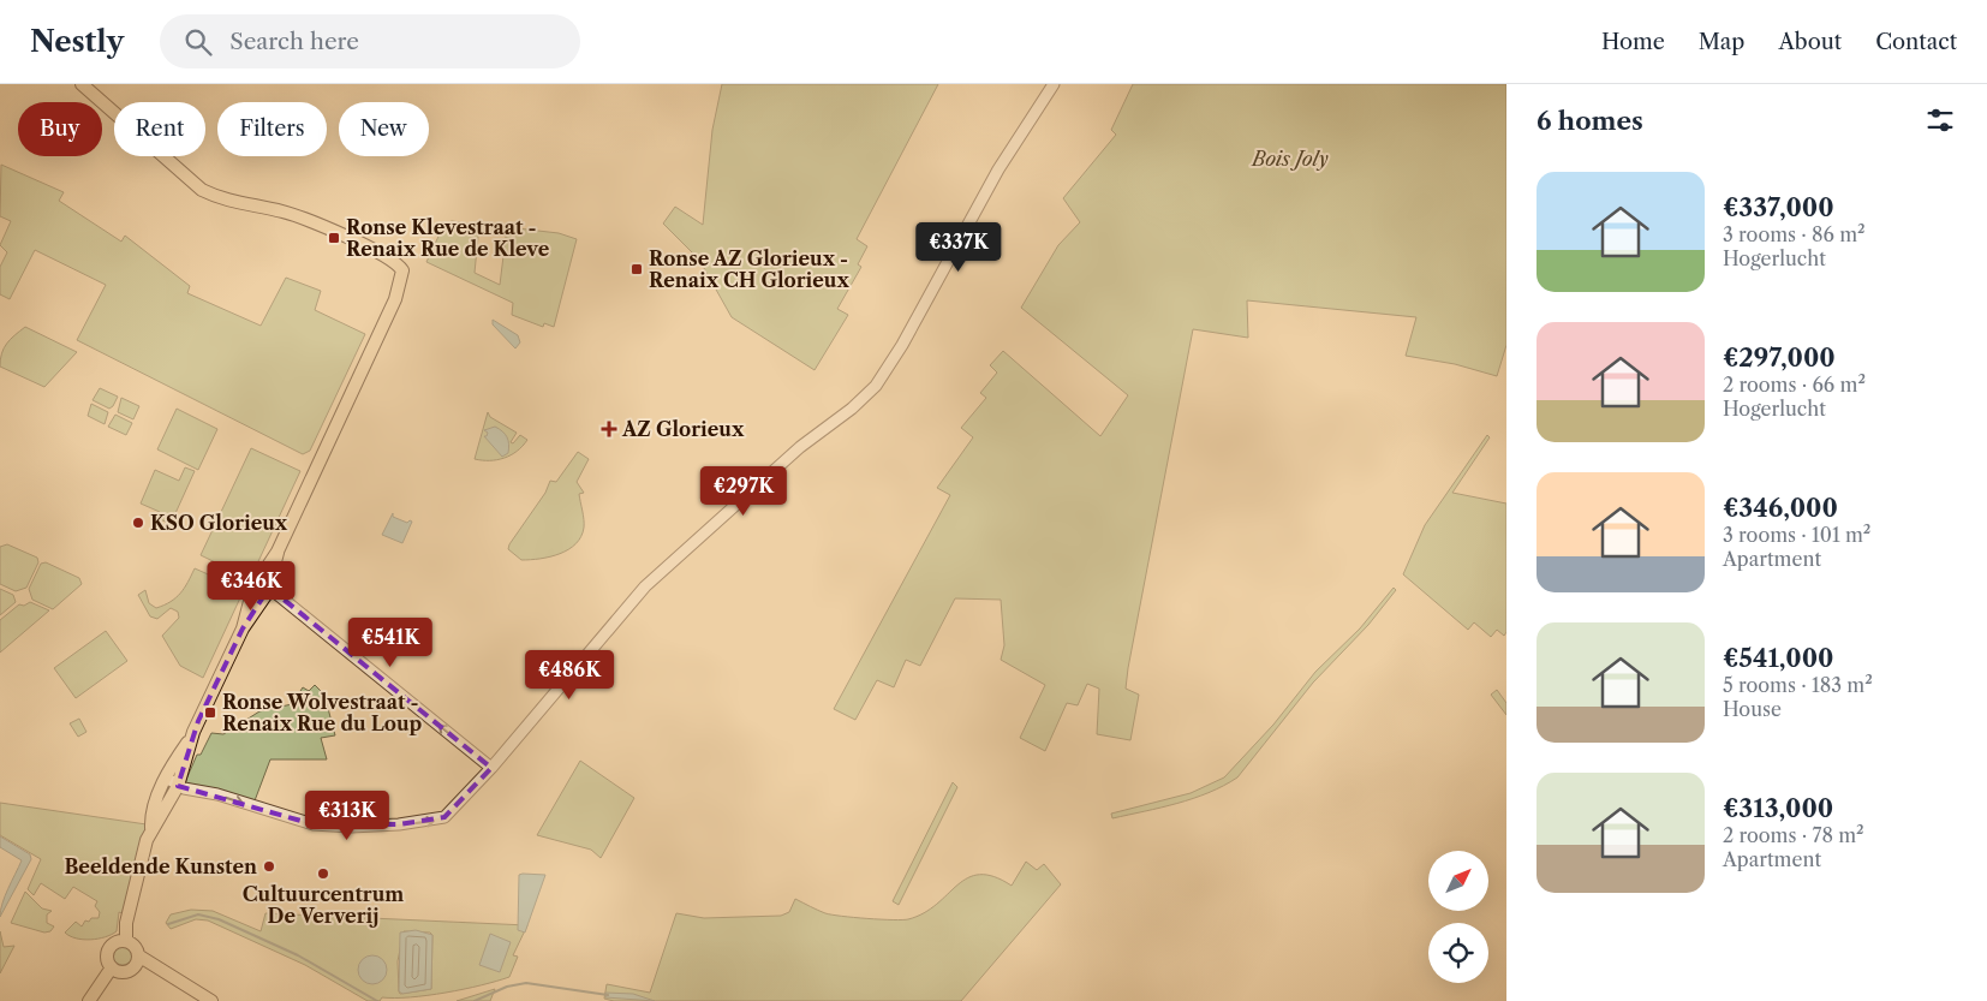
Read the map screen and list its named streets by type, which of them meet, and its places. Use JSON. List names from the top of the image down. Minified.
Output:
{"parks":["Bois Joly"],"places":{"transit":["Ronse Klevestraat - Renaix Rue de Kleve","Ronse AZ Glorieux - Renaix CH Glorieux","Ronse Wolvestraat - Renaix Rue du Loup"],"health":["AZ Glorieux"],"other":["KSO Glorieux","Beeldende Kunsten","Cultuurcentrum De Ververij"]},"north":"top right","page":{"header":"Nestly","search":"Search here","nav":["Home","Map","About","Contact"],"heading":"6 homes","chip":["Buy","Rent","Filters","New"],"list":[{"name":"€337,000","note":"3 rooms · 86 m² · Hogerlucht"},{"name":"€297,000","note":"2 rooms · 66 m² · Hogerlucht"},{"name":"€346,000","note":"3 rooms · 101 m² · Apartment"},{"name":"€541,000","note":"5 rooms · 183 m² · House"},{"name":"€313,000","note":"2 rooms · 78 m² · Apartment"}],"price":["€337K","€297K","€346K","€541K","€486K","€313K"]}}
